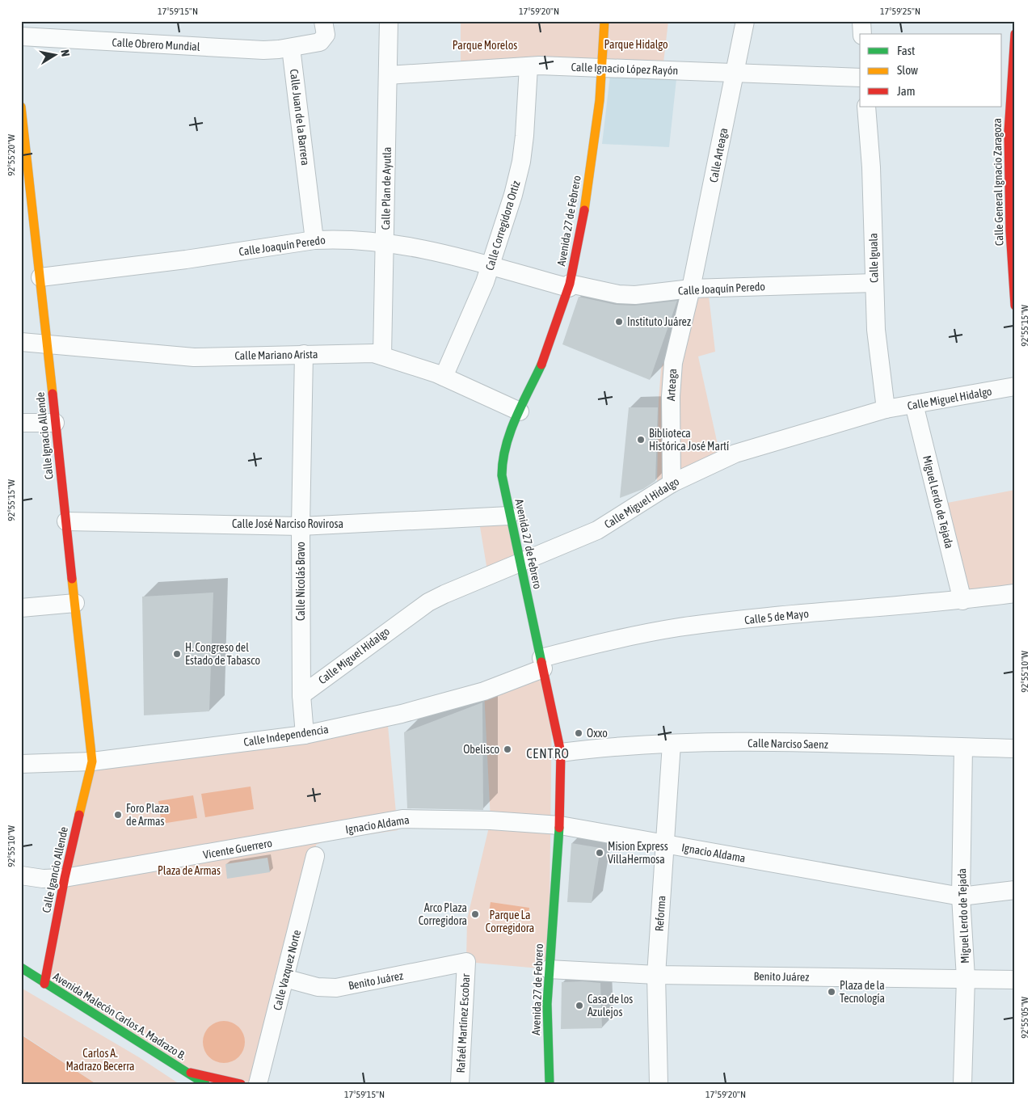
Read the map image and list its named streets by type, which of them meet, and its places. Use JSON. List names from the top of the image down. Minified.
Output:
{"streets":{"main road":["Calle General Ignacio Zaragoza","Avenida 27 de Febrero","Calle Ignacio Allende","Calle Igancio Allende","Avenida Malecón Carlos A. Madrazo B."],"street":["Calle Obrero Mundial","Calle Ignacio López Rayón","Calle Juan de la Barrera","Calle Arteaga","Calle Plan de Ayutla","Calle Corregidora Ortiz","Calle Joaquín Peredo","Calle Iguala","Calle Mariano Arista","Arteaga","Calle Miguel Hidalgo","Miguel Lerdo de Tejada","Calle José Narciso Rovirosa","Calle Nicolás Bravo","Calle 5 de Mayo","Calle Independencia","Calle Narciso Saenz","Ignacio Aldama","Vicente Guerrero","Reforma","Calle Vazquez Norte","Benito Juárez","Rafaél Martínez Escobar"]},"crossings":[["Calle Obrero Mundial","Calle Juan de la Barrera"],["Calle Ignacio López Rayón","Calle Arteaga"],["Calle Ignacio López Rayón","Calle Plan de Ayutla"],["Calle Ignacio López Rayón","Avenida 27 de Febrero"],["Calle Ignacio López Rayón","Calle Corregidora Ortiz"],["Calle Juan de la Barrera","Calle Joaquín Peredo"],["Calle Arteaga","Calle Joaquín Peredo"],["Calle Arteaga","Arteaga"],["Calle Plan de Ayutla","Calle Joaquín Peredo"],["Calle Plan de Ayutla","Calle Mariano Arista"],["Avenida 27 de Febrero","Calle Joaquín Peredo"],["Avenida 27 de Febrero","Calle Mariano Arista"],["Avenida 27 de Febrero","Calle Miguel Hidalgo"],["Avenida 27 de Febrero","Calle José Narciso Rovirosa"],["Avenida 27 de Febrero","Calle 5 de Mayo"],["Avenida 27 de Febrero","Calle Independencia"],["Avenida 27 de Febrero","Calle Narciso Saenz"],["Avenida 27 de Febrero","Ignacio Aldama"],["Avenida 27 de Febrero","Benito Juárez"],["Calle Corregidora Ortiz","Calle Joaquín Peredo"],["Calle Corregidora Ortiz","Calle Mariano Arista"],["Calle Joaquín Peredo","Calle Iguala"],["Calle Joaquín Peredo","Arteaga"],["Calle Joaquín Peredo","Calle Ignacio Allende"],["Calle Iguala","Calle Miguel Hidalgo"],["Calle Mariano Arista","Calle Ignacio Allende"],["Calle Mariano Arista","Calle Nicolás Bravo"],["Arteaga","Calle Miguel Hidalgo"],["Calle Miguel Hidalgo","Miguel Lerdo de Tejada"],["Calle Miguel Hidalgo","Calle Nicolás Bravo"],["Calle Ignacio Allende","Calle José Narciso Rovirosa"],["Calle Ignacio Allende","Calle Independencia"],["Calle Ignacio Allende","Calle Igancio Allende"],["Miguel Lerdo de Tejada","Calle 5 de Mayo"],["Miguel Lerdo de Tejada","Calle Narciso Saenz"],["Miguel Lerdo de Tejada","Ignacio Aldama"],["Miguel Lerdo de Tejada","Benito Juárez"],["Calle José Narciso Rovirosa","Calle Nicolás Bravo"],["Calle Nicolás Bravo","Calle Independencia"],["Calle 5 de Mayo","Calle Independencia"],["Calle Independencia","Calle Igancio Allende"],["Calle Narciso Saenz","Reforma"],["Ignacio Aldama","Vicente Guerrero"],["Ignacio Aldama","Reforma"],["Vicente Guerrero","Calle Igancio Allende"],["Calle Igancio Allende","Avenida Malecón Carlos A. Madrazo B."],["Reforma","Benito Juárez"],["Calle Vazquez Norte","Benito Juárez"],["Benito Juárez","Rafaél Martínez Escobar"]],"districts":["CENTRO"],"parks":["Parque Hidalgo","Parque Morelos","Plaza de Armas","Parque La Corregidora","Carlos A. Madrazo Becerra"],"places":["Instituto Juárez","Biblioteca Histórica José Martí","H. Congreso del Estado de Tabasco","Oxxo","Obelisco","Foro Plaza de Armas","Mision Express VillaHermosa","Arco Plaza Corregidora","Plaza de la Tecnología","Casa de los Azulejos"],"legend":["Fast","Slow","Jam"],"north":"right","coordinates":["17°59'15\"N","17°59'20\"N","17°59'25\"N","92°55'20\"W","92°55'15\"W","92°55'10\"W","92°55'05\"W"]}
